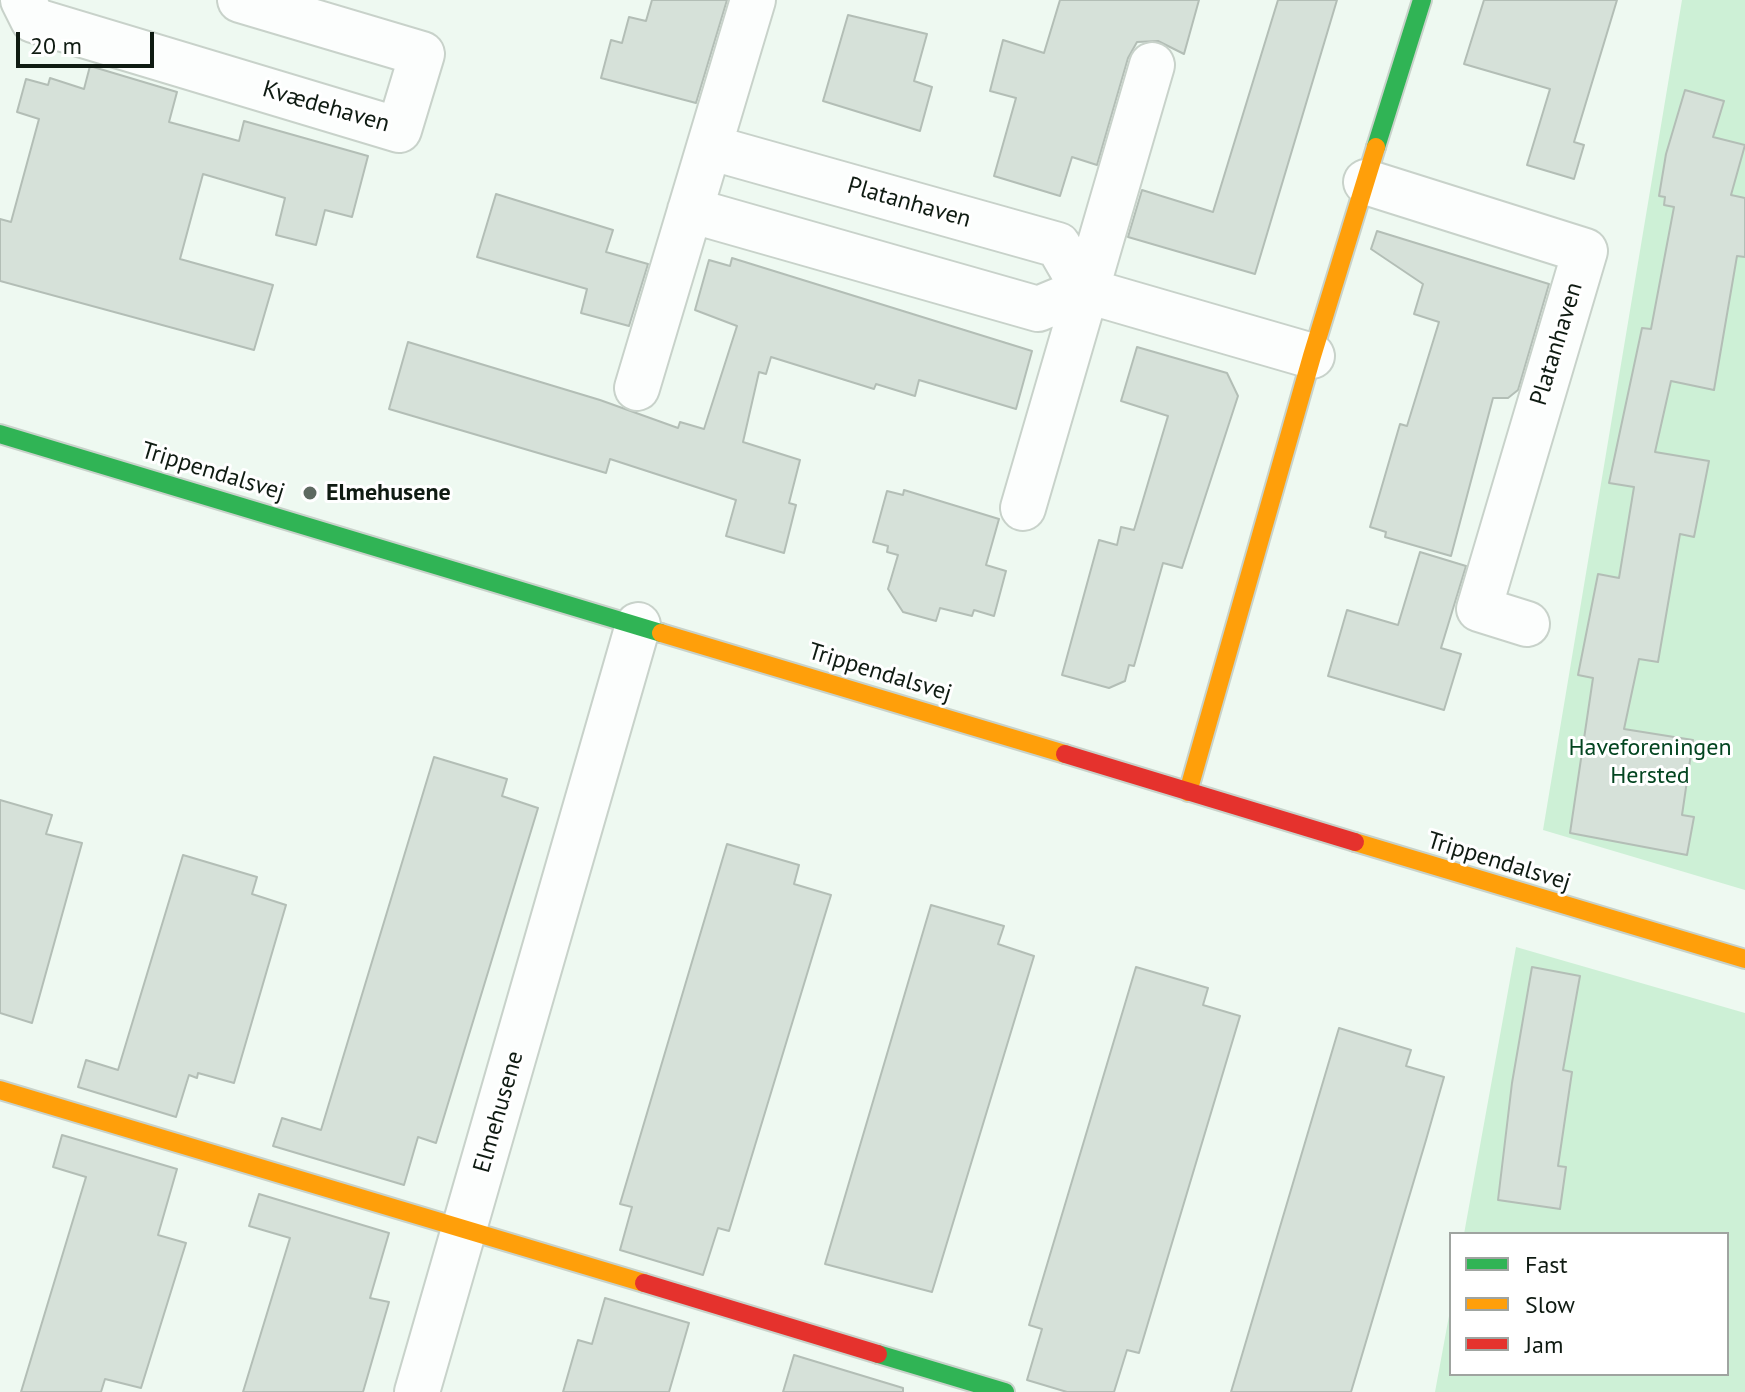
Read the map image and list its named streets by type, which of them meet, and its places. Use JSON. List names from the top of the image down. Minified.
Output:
{"streets":{"street":["Kvædehaven","Platanhaven","Trippendalsvej","Elmehusene"]},"crossings":[["Trippendalsvej","Elmehusene"]],"parks":["Haveforeningen Hersted"],"places":["Elmehusene"],"legend":["Fast","Slow","Jam"],"scale_bar":"20 m"}
